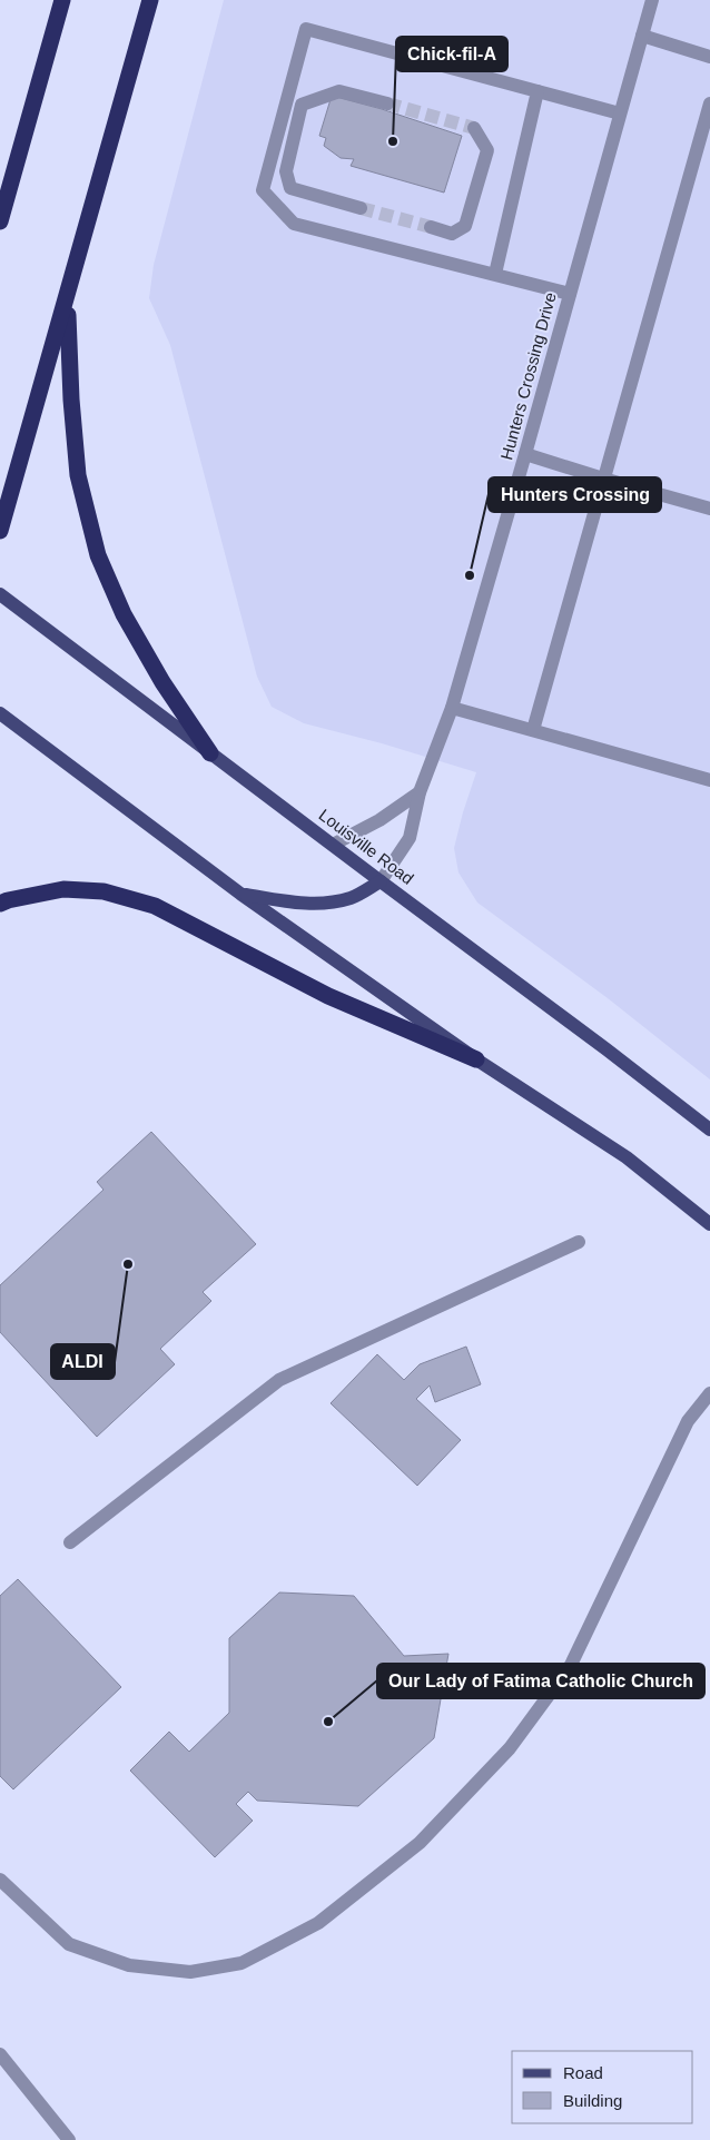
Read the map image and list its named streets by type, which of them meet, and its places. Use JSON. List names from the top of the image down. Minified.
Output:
{"streets":{"main road":["Louisville Road"],"street":["Hunters Crossing Drive"]},"crossings":[["Hunters Crossing Drive","Louisville Road"]],"places":["Chick-fil-A","Hunters Crossing","ALDI","Our Lady of Fatima Catholic Church"],"legend":["Road","Building"]}
